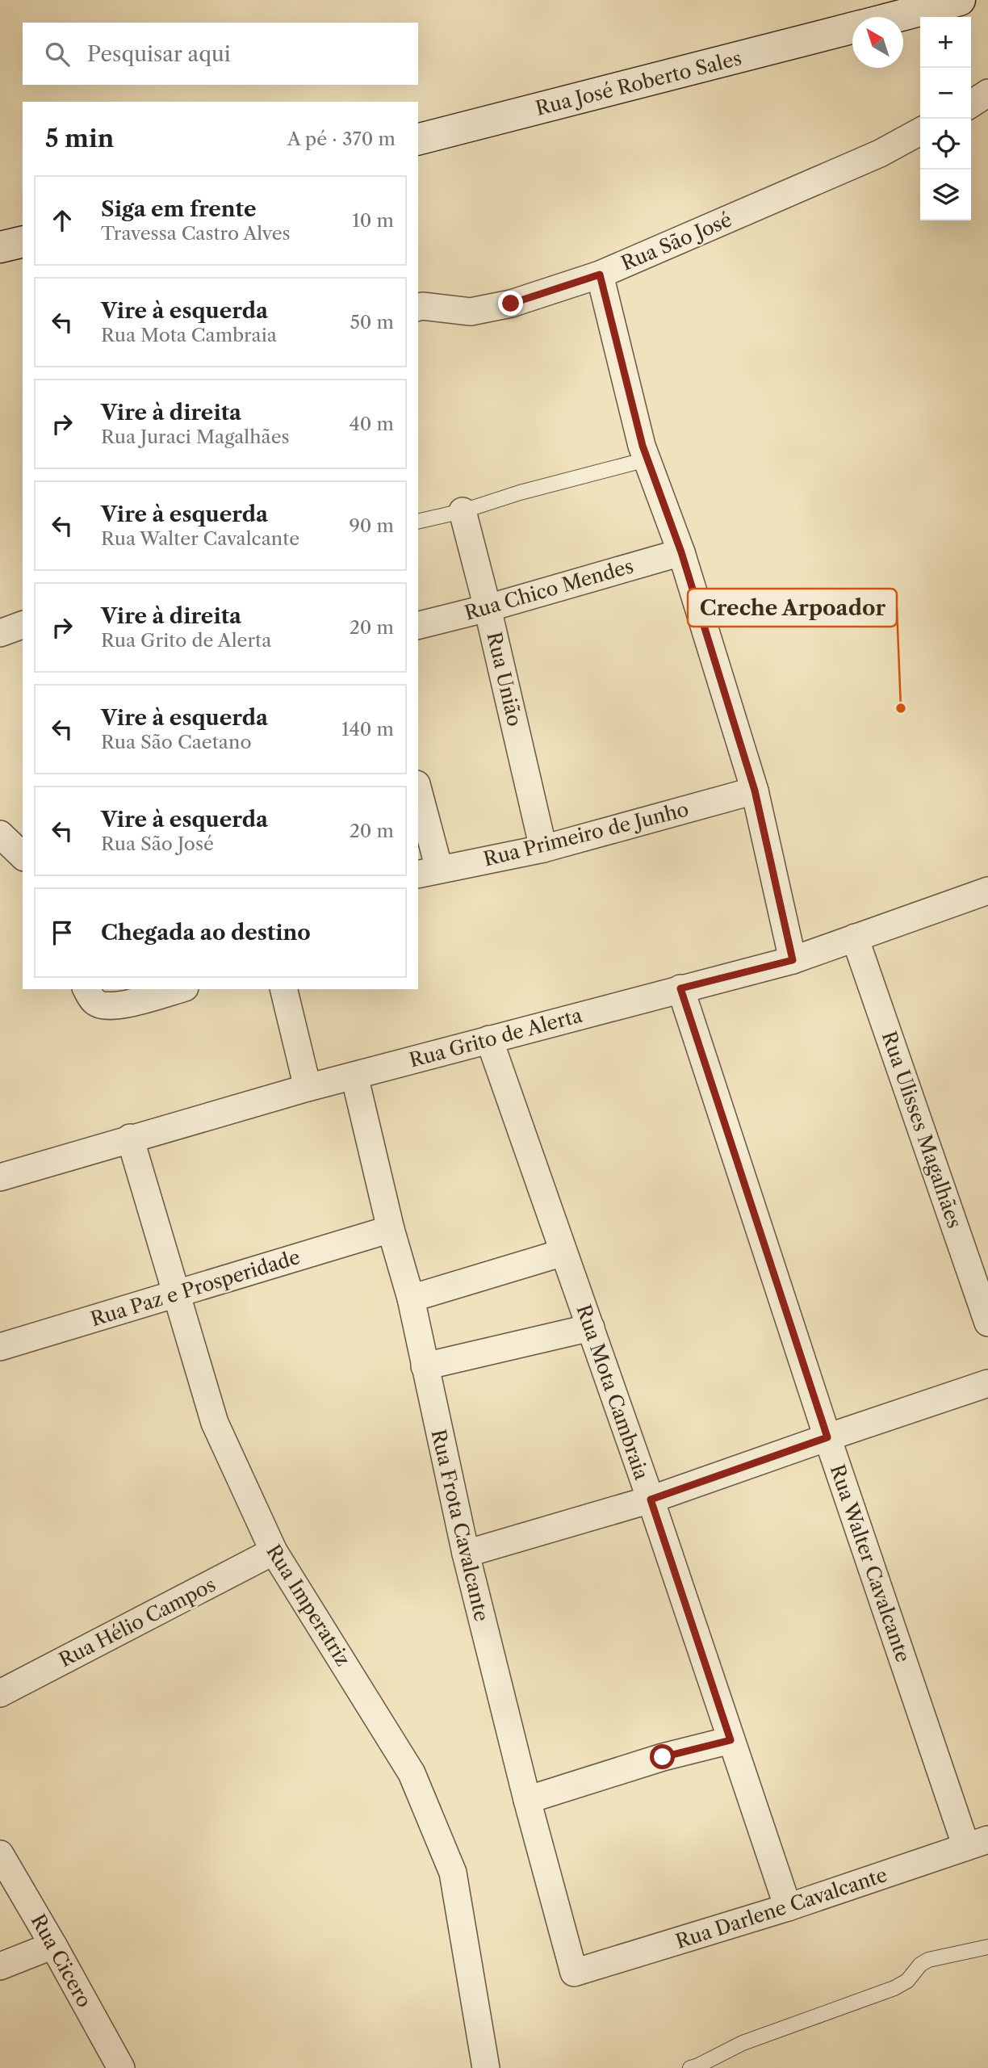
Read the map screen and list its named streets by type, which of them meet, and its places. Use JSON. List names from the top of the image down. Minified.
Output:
{"streets":{"main road":["Rua José Roberto Sales"],"street":["Rua São José","Rua Chico Mendes","Rua União","Rua Primeiro de Junho","Rua Grito de Alerta","Rua Ulisses Magalhães","Rua Paz e Prosperidade","Rua Mota Cambraia","Rua Frota Cavalcante","Rua Walter Cavalcante","Rua Imperatriz","Rua Hélio Campos","Rua Darlene Cavalcante","Rua Cicero"]},"crossings":[["Rua Chico Mendes","Rua União"],["Rua União","Rua Primeiro de Junho"],["Rua Grito de Alerta","Rua Ulisses Magalhães"],["Rua Grito de Alerta","Rua Mota Cambraia"],["Rua Grito de Alerta","Rua Frota Cavalcante"],["Rua Grito de Alerta","Rua Walter Cavalcante"],["Rua Grito de Alerta","Rua Imperatriz"],["Rua Paz e Prosperidade","Rua Frota Cavalcante"],["Rua Paz e Prosperidade","Rua Imperatriz"],["Rua Mota Cambraia","Rua Darlene Cavalcante"],["Rua Frota Cavalcante","Rua Darlene Cavalcante"],["Rua Walter Cavalcante","Rua Darlene Cavalcante"],["Rua Imperatriz","Rua Hélio Campos"]],"places":["Creche Arpoador"],"north":"top left","page":{"map_buttons":["+","−"],"search":"Pesquisar aqui","heading":["5 min","A pé · 370 m"],"list":[["Siga em frente","Travessa Castro Alves","10 m"],["Vire à esquerda","Rua Mota Cambraia","50 m"],["Vire à direita","Rua Juraci Magalhães","40 m"],["Vire à esquerda","Rua Walter Cavalcante","90 m"],["Vire à direita","Rua Grito de Alerta","20 m"],["Vire à esquerda","Rua São Caetano","140 m"],["Vire à esquerda","Rua São José","20 m"],"Chegada ao destino"]}}
